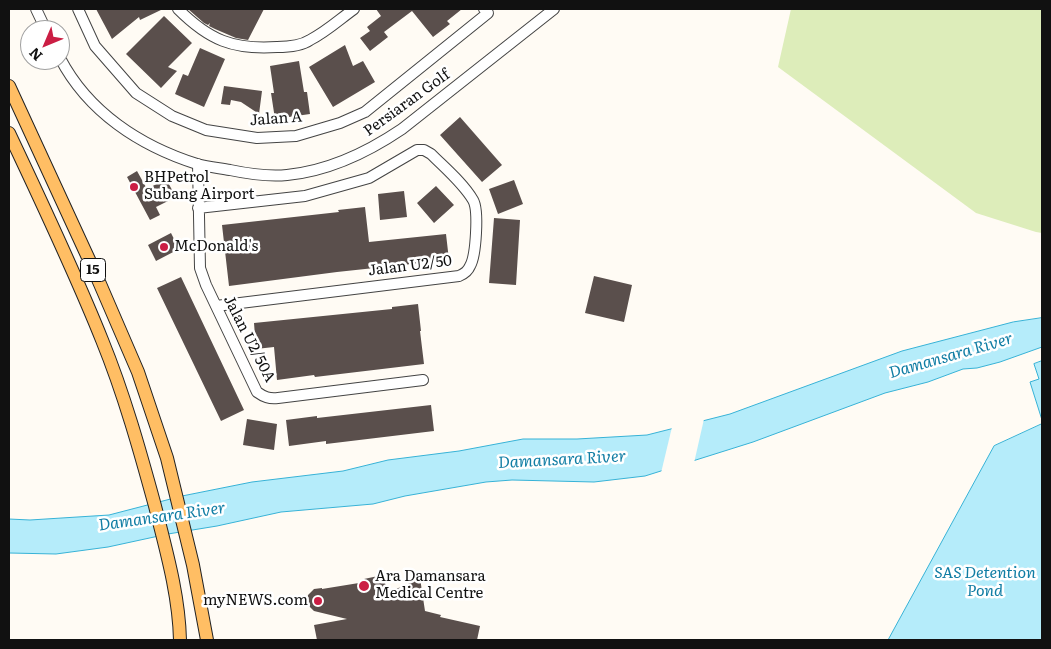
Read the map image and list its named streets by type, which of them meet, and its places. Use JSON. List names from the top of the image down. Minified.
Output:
{"streets":{"main road":["15"],"street":["Persiaran Golf","Jalan A","Jalan U2/50","Jalan U2/50A"]},"crossings":[["Persiaran Golf","Jalan U2/50A"],["Jalan U2/50","Jalan U2/50A"]],"water":["Damansara River","SAS Detention Pond"],"places":["BHPetrol Subang Airport","McDonald's","Ara Damansara Medical Centre","myNEWS.com"],"north":"bottom left"}
